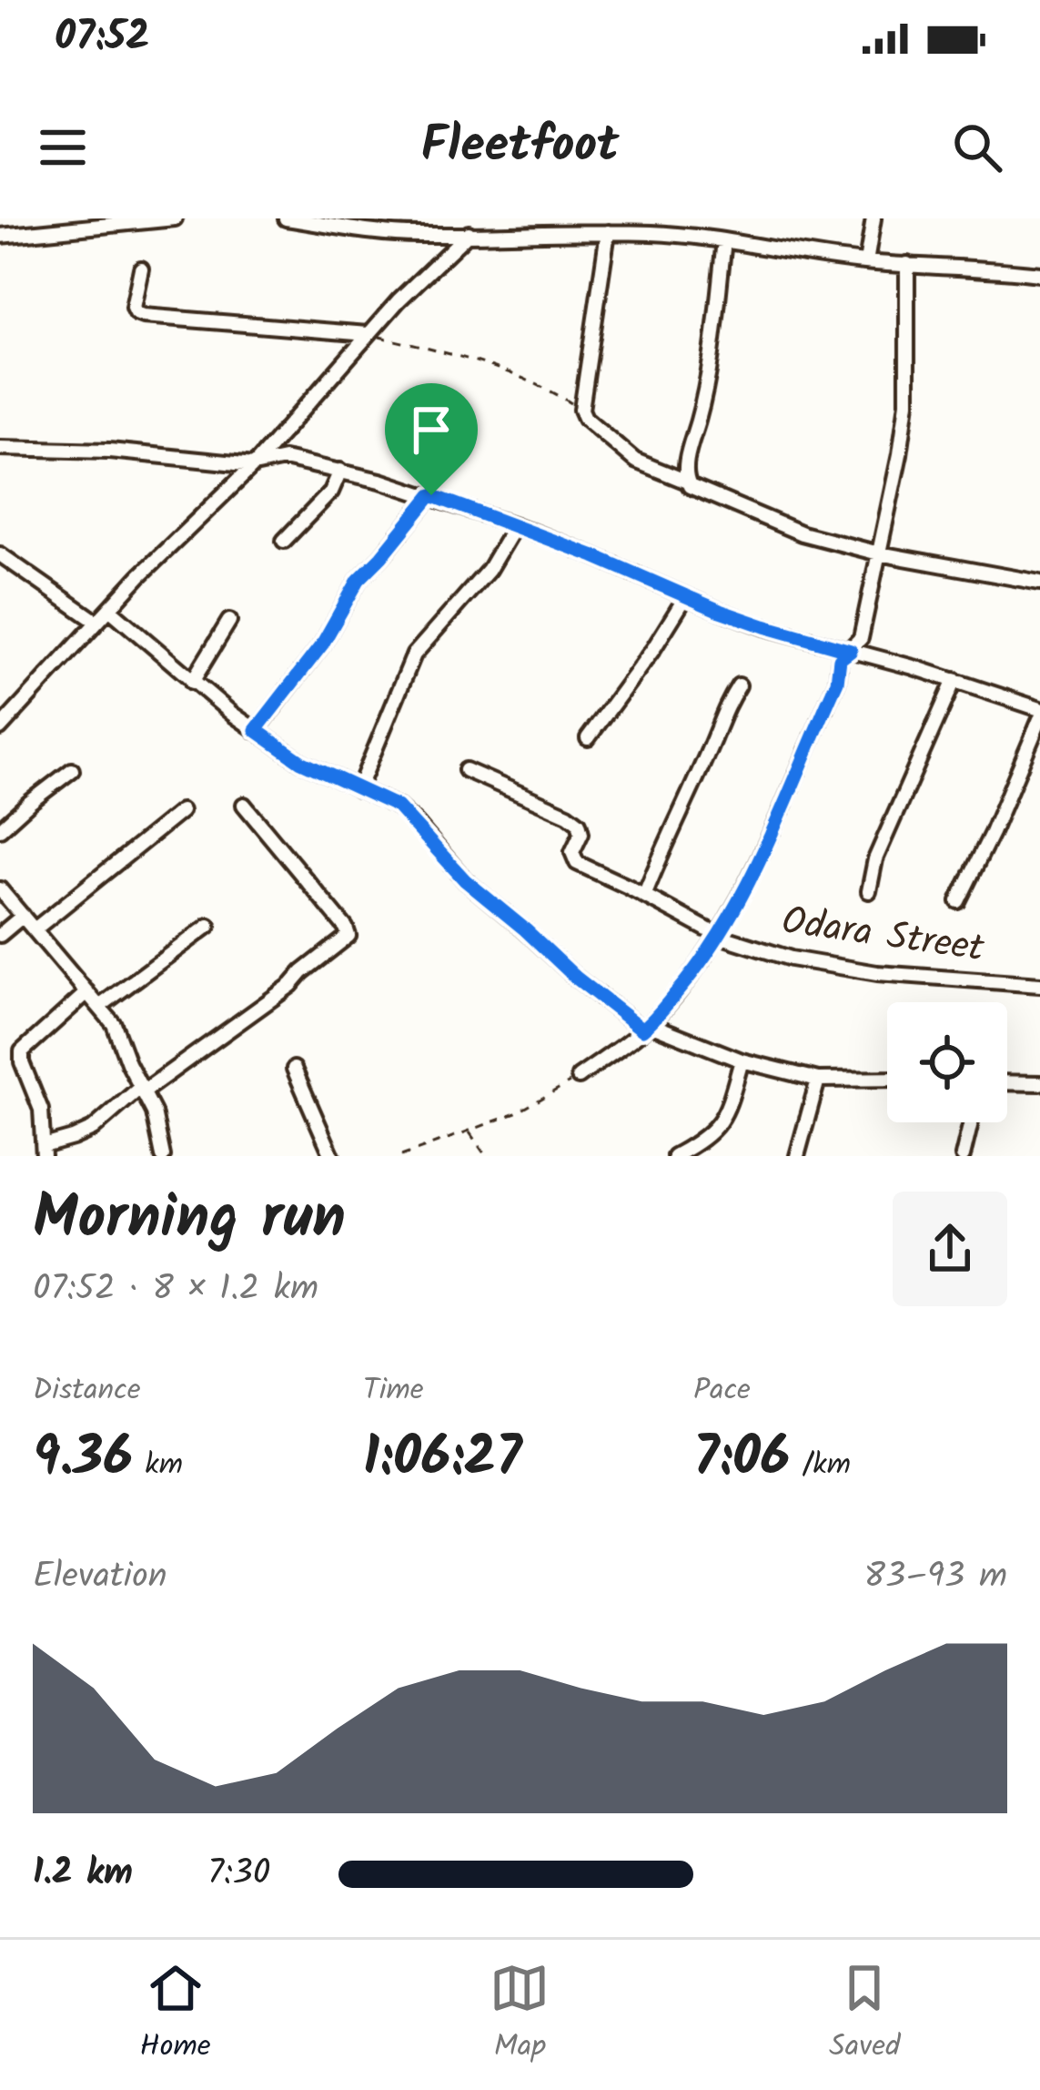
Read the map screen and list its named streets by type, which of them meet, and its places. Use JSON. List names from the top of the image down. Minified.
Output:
{"streets":{"street":["Odara Street"]},"page":{"status":"07:52","header":"Fleetfoot","heading":["Morning run","07:52 · 8 × 1.2 km"],"stats":[["Distance","9.36 km"],["Time","1:06:27"],["Pace","7:06 /km"]],"chart":["Elevation","83–93 m"],"list":[{"name":"1.2 km","note":"7:30"}],"tabs":["Home","Map","Saved"]}}
